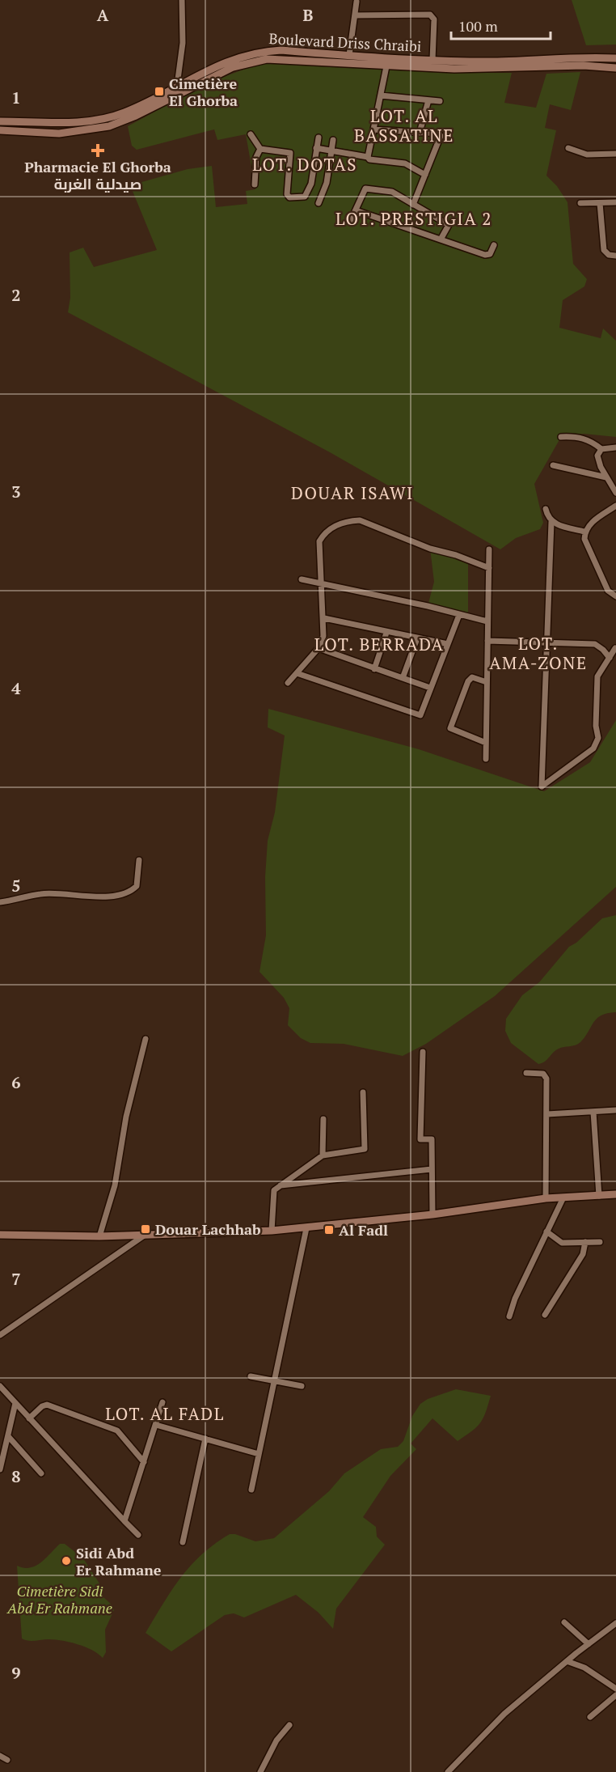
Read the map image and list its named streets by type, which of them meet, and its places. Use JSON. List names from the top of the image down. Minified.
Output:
{"streets":{"main road":["Boulevard Driss Chraibi"]},"districts":["LOT. AL BASSATINE","LOT. DOTAS","LOT. PRESTIGIA 2","DOUAR ISAWI","LOT. AMA-ZONE","LOT. BERRADA","LOT. AL FADL"],"parks":["Cimetière Sidi Abd Er Rahmane"],"places":{"transit":["Cimetière El Ghorba","Douar Lachhab","Al Fadl"],"health":["Pharmacie El Ghorba صيدلية الغربة"],"other":["Sidi Abd Er Rahmane"]},"scale_bar":"100 m","grid":{"columns":["A","B"],"rows":["1","2","3","4","5","6","7","8","9"]}}
